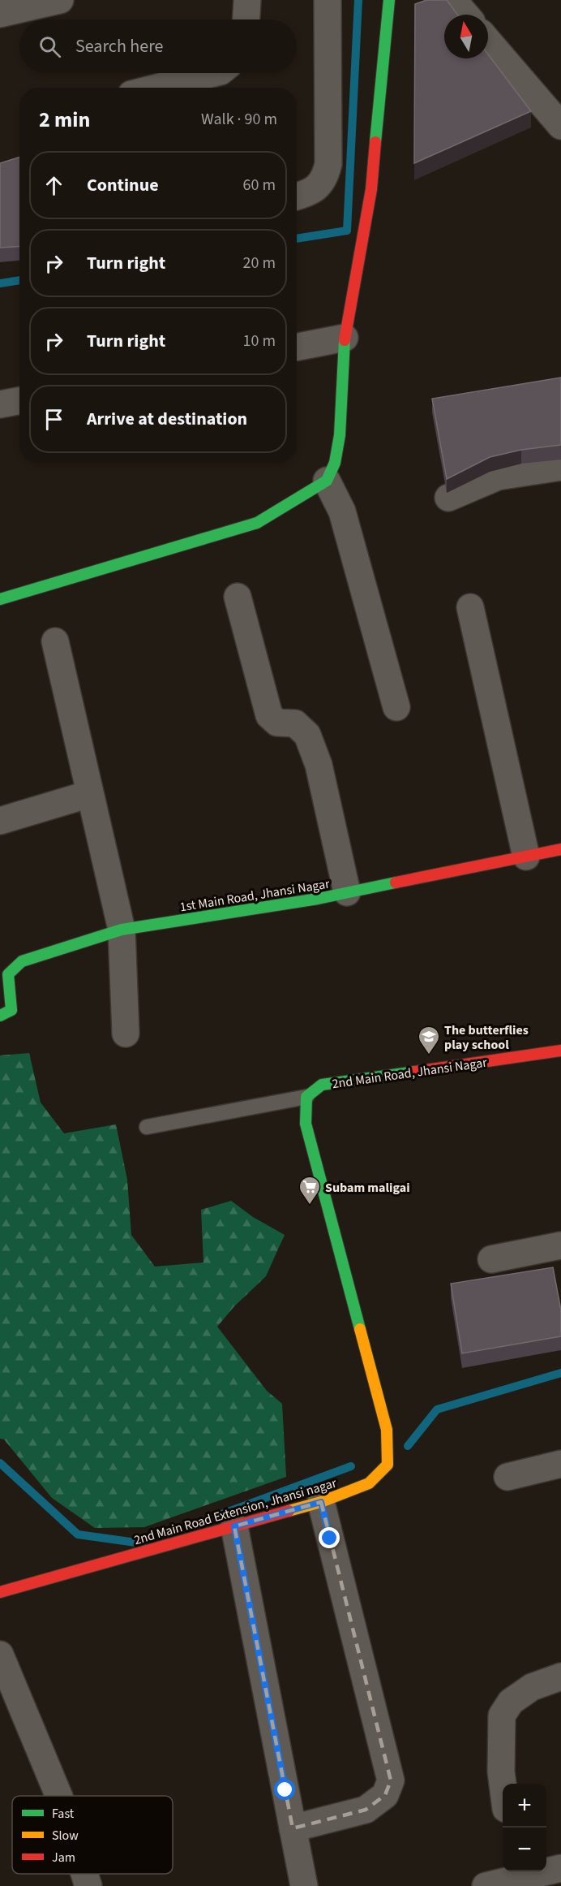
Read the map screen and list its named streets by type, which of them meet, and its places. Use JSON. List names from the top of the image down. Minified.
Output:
{"streets":{"street":["1st Main Road, Jhansi Nagar","2nd Main Road, Jhansi Nagar","2nd Main Road Extension, Jhansi nagar"]},"crossings":[["2nd Main Road, Jhansi Nagar","2nd Main Road Extension, Jhansi nagar"]],"places":{"school or university":["The butterflies play school"],"supermarket":["Subam maligai"]},"legend":["Fast","Slow","Jam"],"north":"top","page":{"search":"Search here","heading":["2 min","Walk · 90 m"],"list":[["Continue","60 m"],["Turn right","20 m"],["Turn right","10 m"],"Arrive at destination"],"map_buttons":["+","−"]}}
